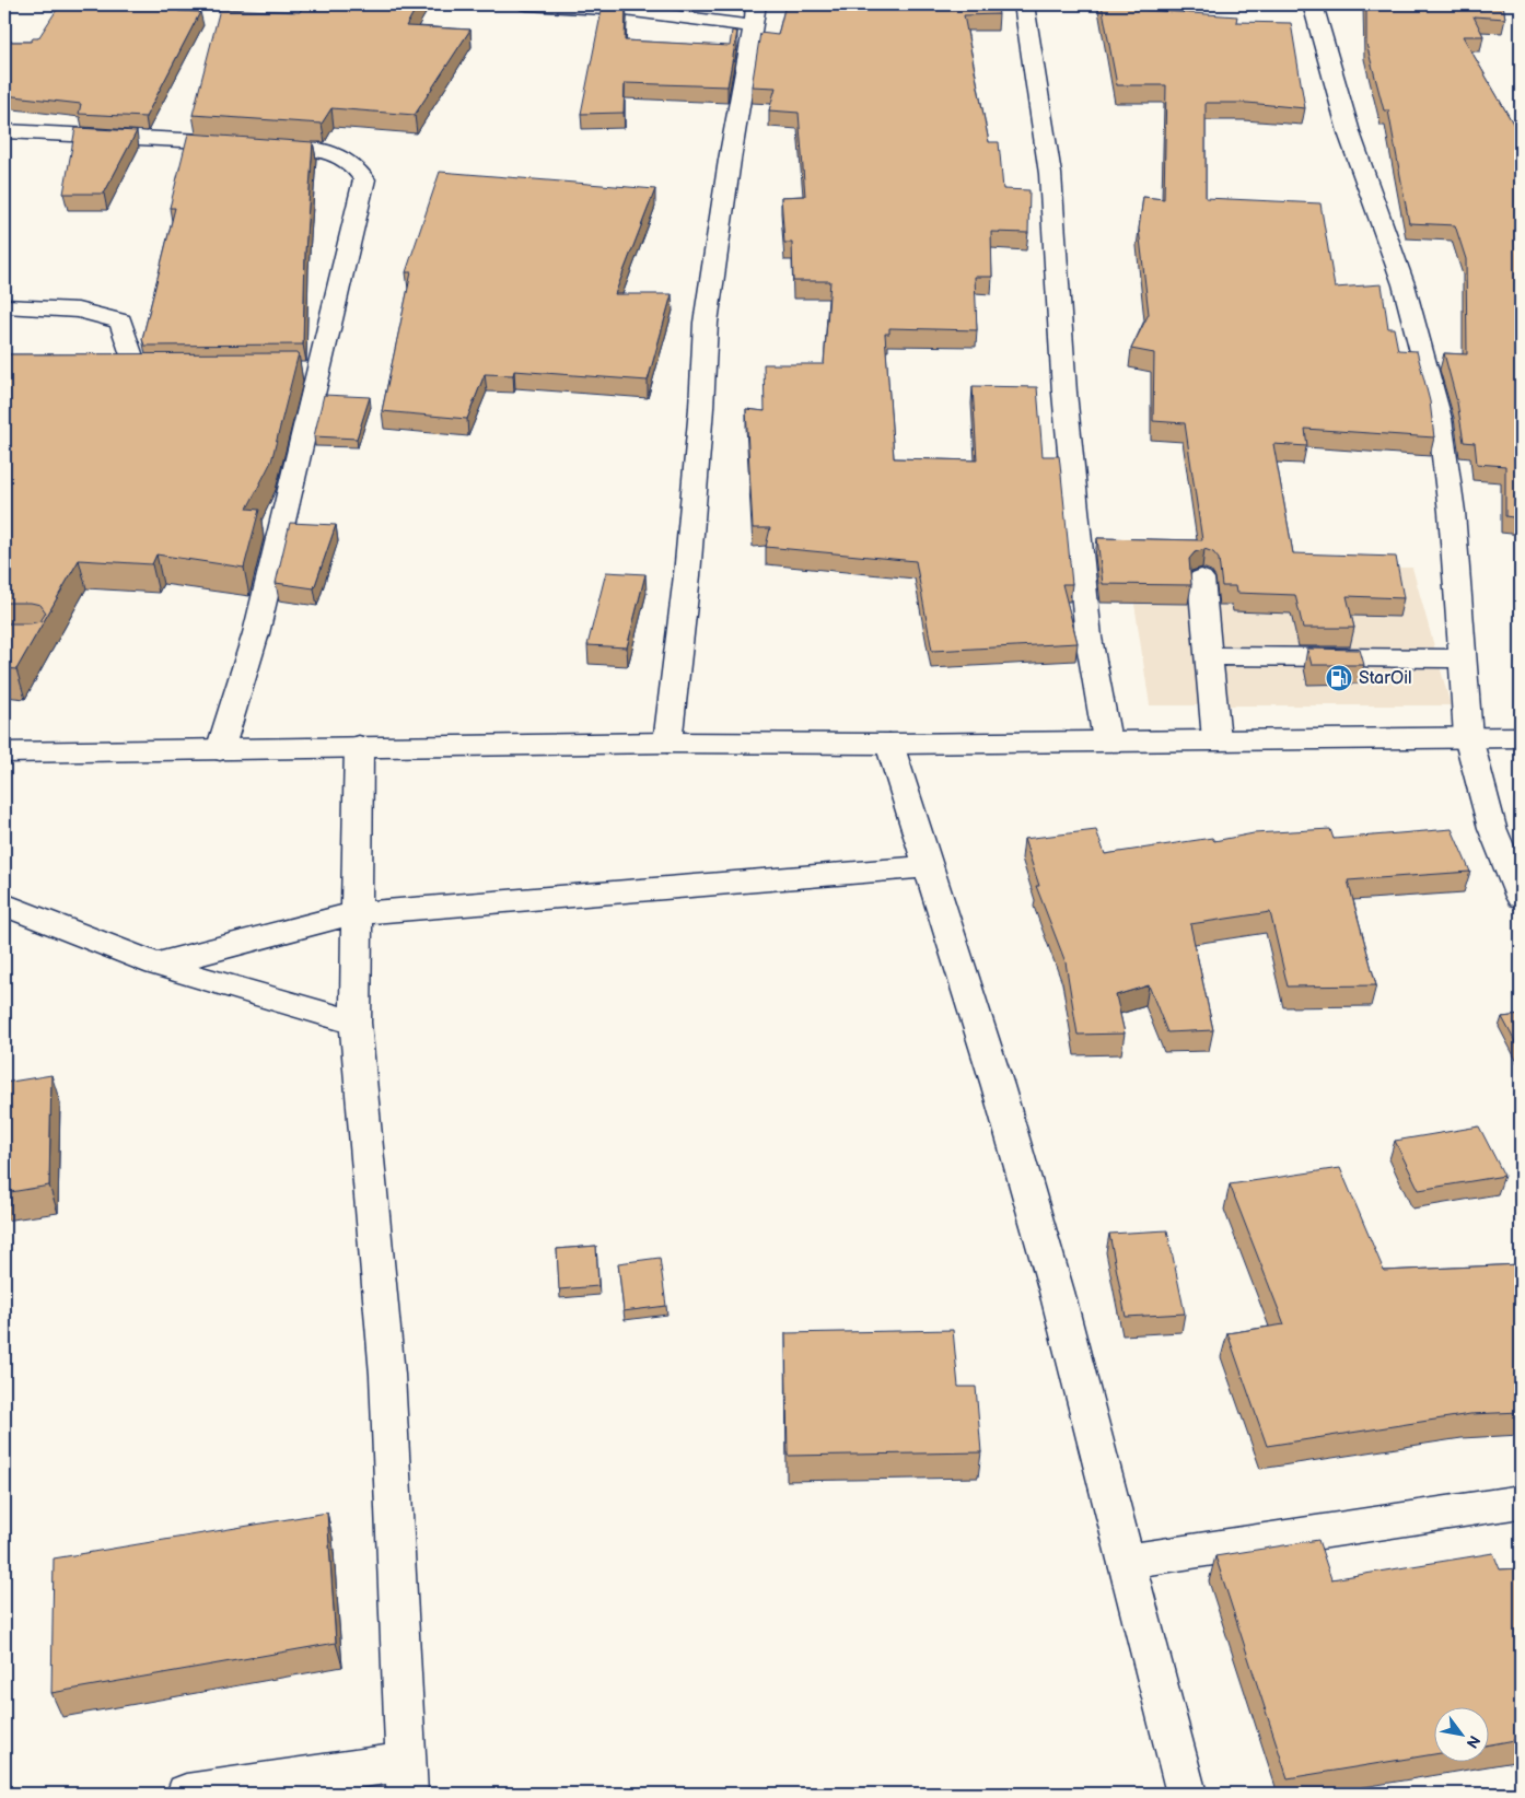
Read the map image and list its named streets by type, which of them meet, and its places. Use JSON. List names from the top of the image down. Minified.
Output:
{"places":{"fuel station":["StarOil"]},"north":"bottom right"}
